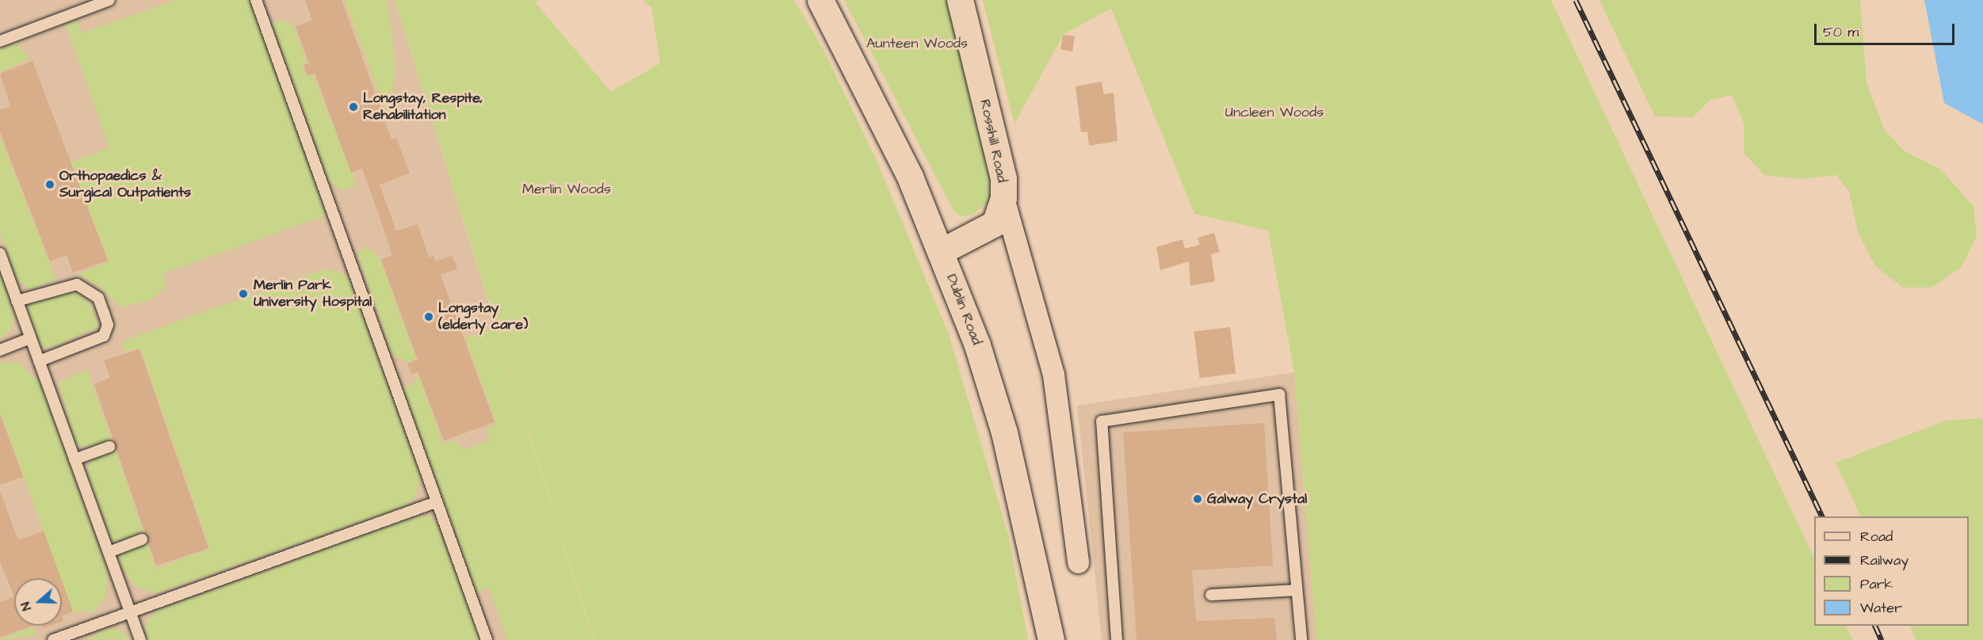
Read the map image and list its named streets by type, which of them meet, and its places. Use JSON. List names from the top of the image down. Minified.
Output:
{"streets":{"main road":["Rosshill Road","Dublin Road"]},"crossings":[["Rosshill Road","Dublin Road"]],"parks":["Aunteen Woods","Uncleen Woods","Merlin Woods"],"places":["Longstay, Respite, Rehabilitation","Orthopaedics & Surgical Outpatients","Merlin Park University Hospital","Longstay (elderly care)","Galway Crystal"],"legend":["Road","Railway","Park","Water"],"scale_bar":"50 m","north":"left"}
